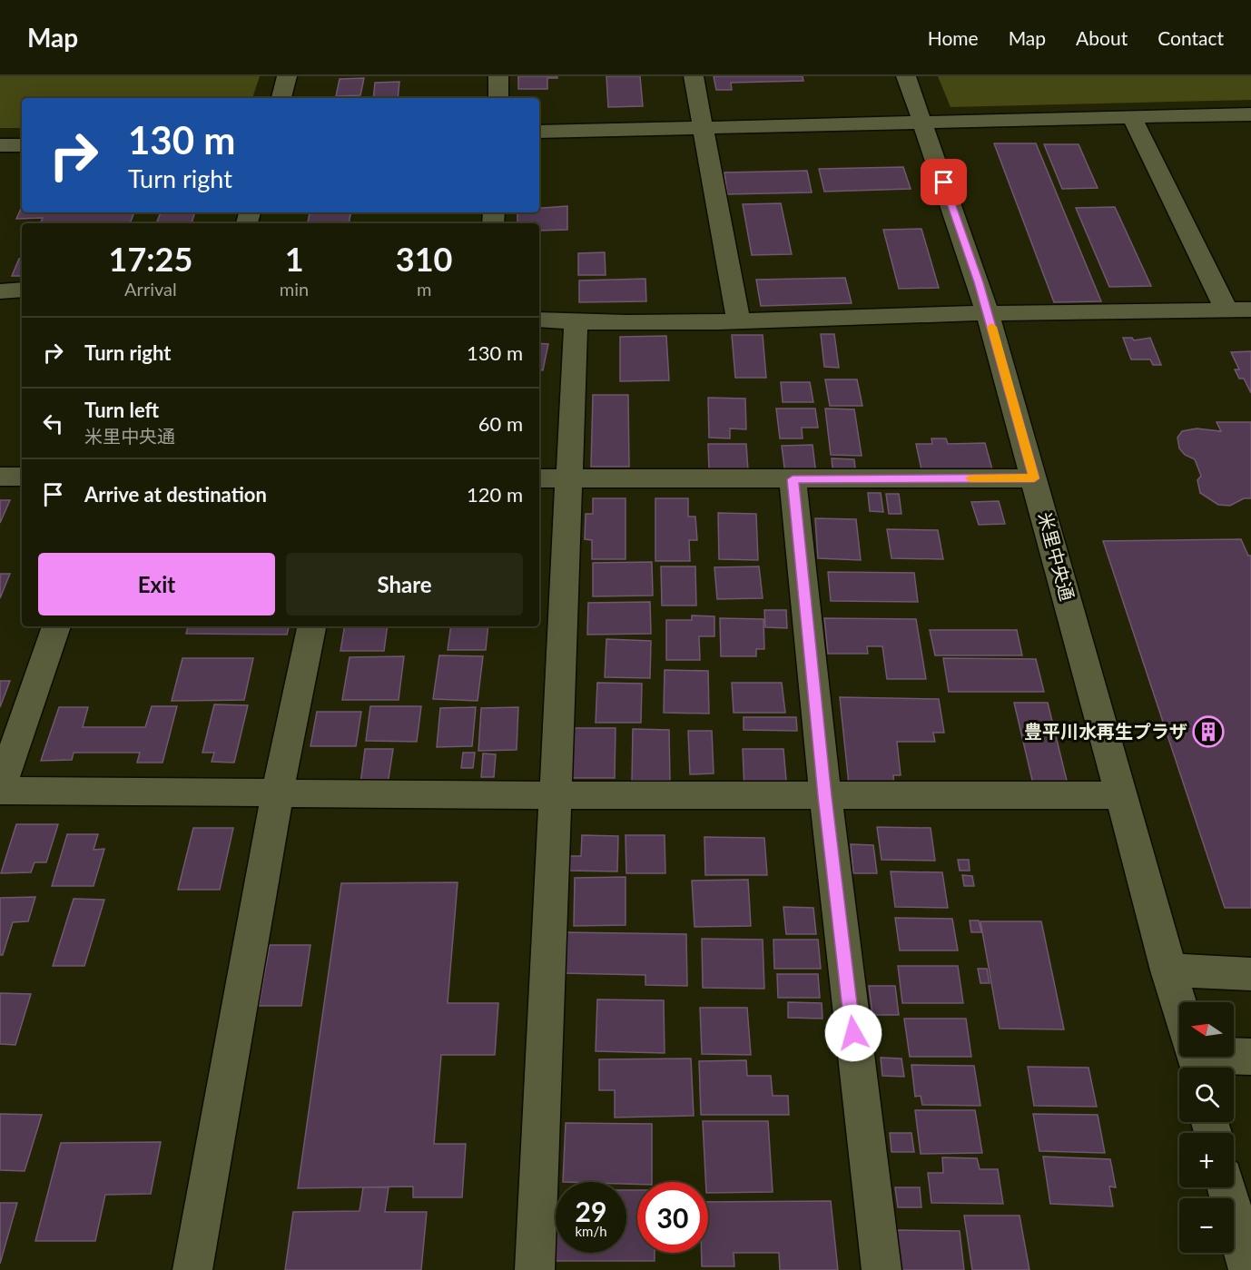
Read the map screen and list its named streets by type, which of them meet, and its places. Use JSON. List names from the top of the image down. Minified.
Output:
{"streets":{"street":["米里中央通"]},"places":{"building":["豊平川水再生プラザ"]},"north":"left","page":{"header":"Map","nav":["Home","Map","About","Contact"],"turn":["130 m","Turn right"],"eta":["17:25","Arrival","1","min","310","m"],"list":[{"name":"Turn right","value":"130 m"},{"name":"Turn left","note":"米里中央通","value":"60 m"},{"name":"Arrive at destination","value":"120 m"}],"buttons":["Exit","Share"],"map_buttons":["+","−"],"speed":"29 km/h","limit":"30"}}
